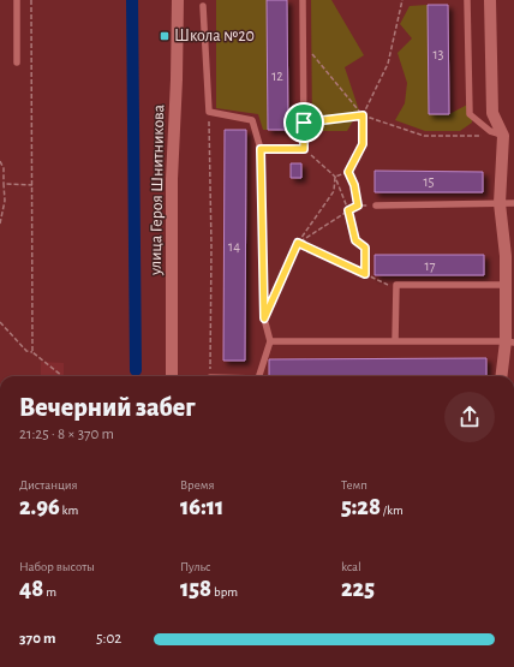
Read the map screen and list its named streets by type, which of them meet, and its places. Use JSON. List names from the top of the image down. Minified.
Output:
{"streets":{"street":["улица Героя Шнитникова"]},"places":{"transit":["Школа №20"]},"house_numbers":["13","12","15","14","17"],"page":{"heading":["Вечерний забег","21:25 · 8 × 370 m"],"stats":[["Дистанция","2.96 km"],["Время","16:11"],["Темп","5:28 /km"],["Набор высоты","48 m"],["Пульс","158 bpm"],["kcal","225"]],"list":[{"name":"370 m","note":"5:02"}]}}
